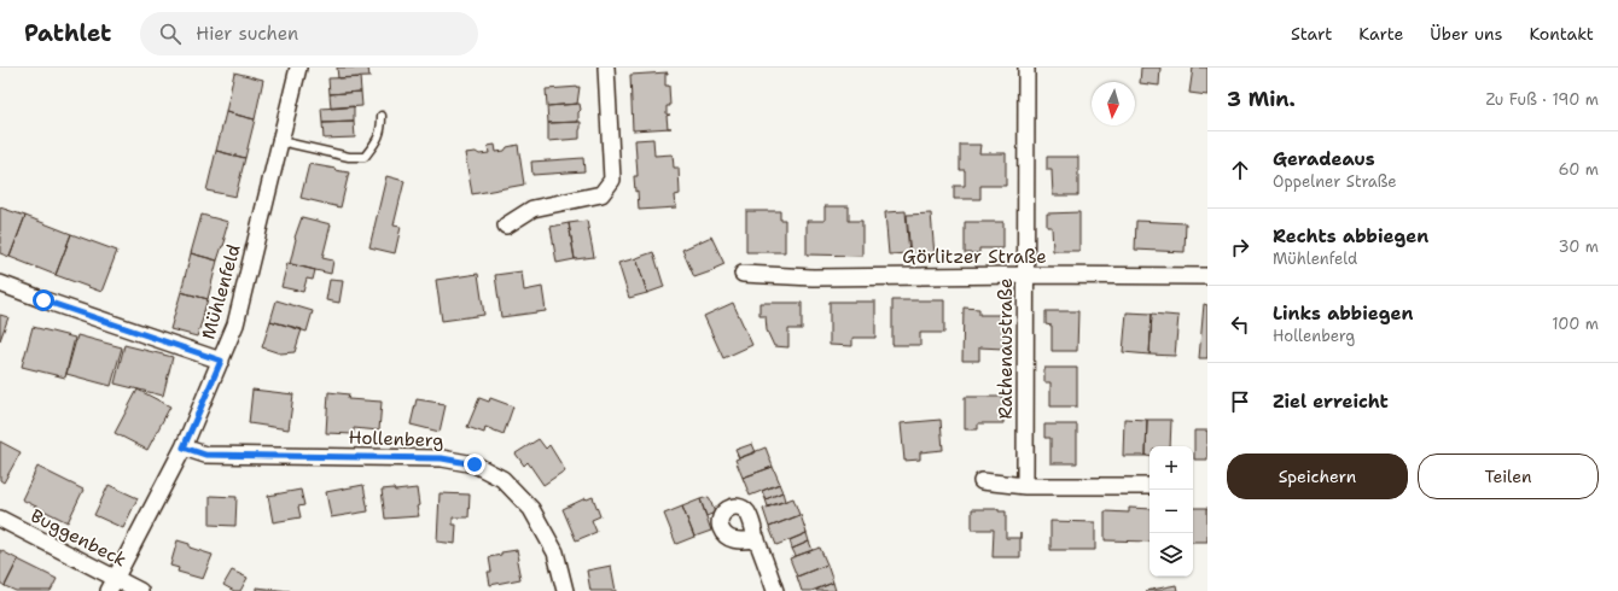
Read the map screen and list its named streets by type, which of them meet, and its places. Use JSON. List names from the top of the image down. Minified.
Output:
{"streets":{"street":["Görlitzer Straße","Mühlenfeld","Rathenaustraße","Hollenberg","Buggenbeck"]},"crossings":[["Görlitzer Straße","Rathenaustraße"],["Mühlenfeld","Hollenberg"],["Mühlenfeld","Buggenbeck"]],"north":"bottom","page":{"header":"Pathlet","search":"Hier suchen","nav":["Start","Karte","Über uns","Kontakt"],"heading":["3 Min.","Zu Fuß · 190 m"],"list":[["Geradeaus","Oppelner Straße","60 m"],["Rechts abbiegen","Mühlenfeld","30 m"],["Links abbiegen","Hollenberg","100 m"],"Ziel erreicht"],"buttons":["Speichern","Teilen"],"map_buttons":["+","−"]}}
